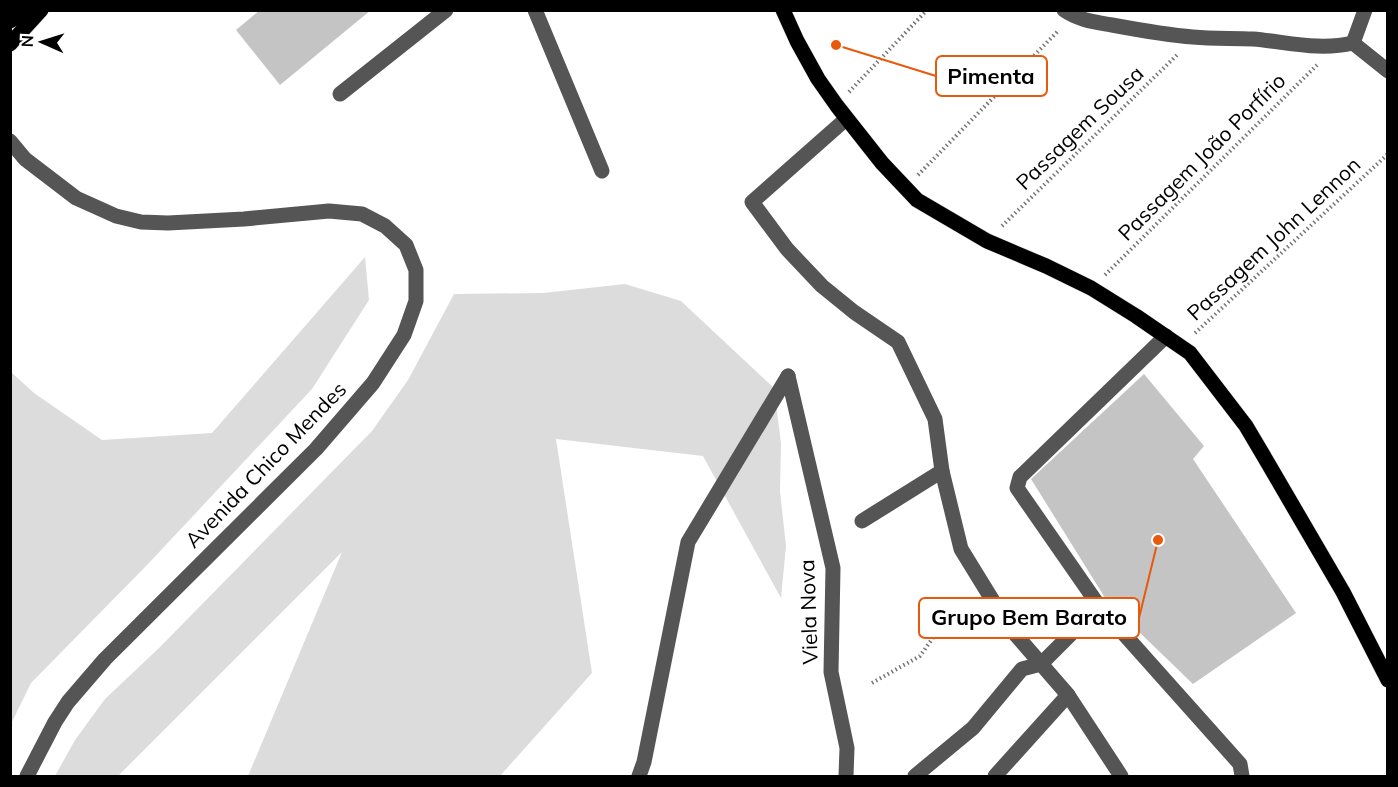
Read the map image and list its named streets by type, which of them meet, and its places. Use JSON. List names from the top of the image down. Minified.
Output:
{"streets":{"street":["Avenida Chico Mendes","Viela Nova"],"path":["Passagem Sousa","Passagem João Porfírio","Passagem John Lennon"]},"places":["Pimenta","Grupo Bem Barato"],"north":"left"}
